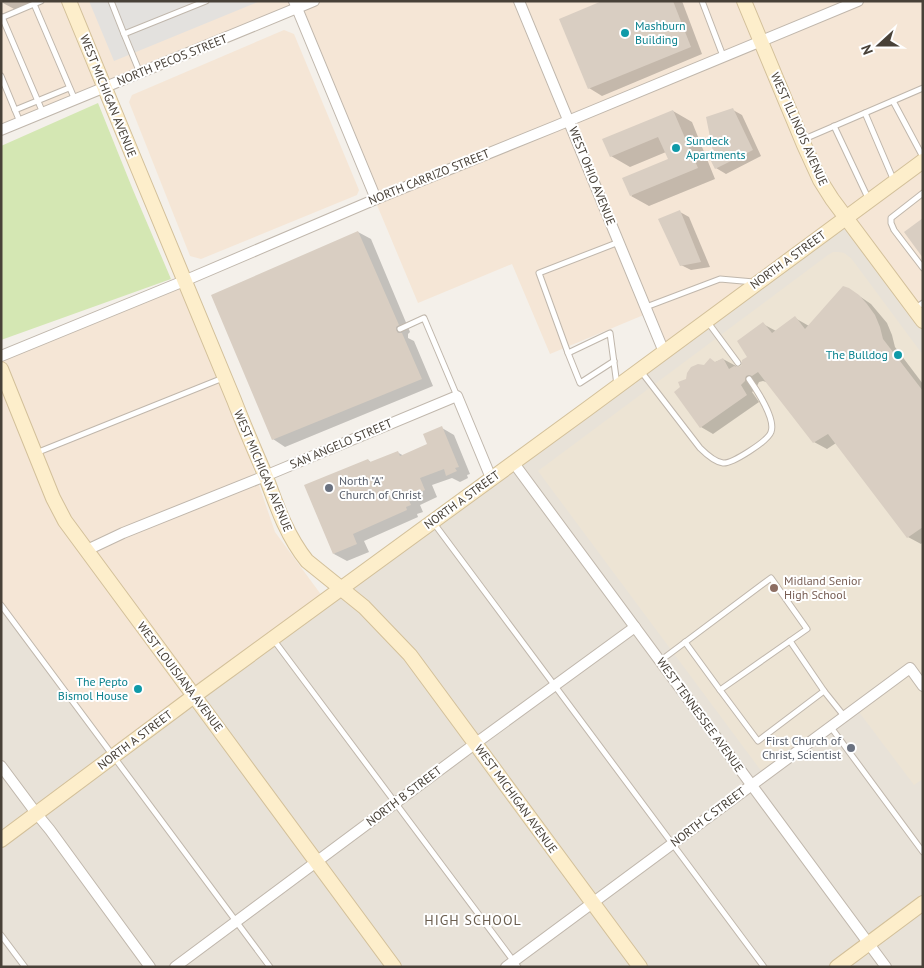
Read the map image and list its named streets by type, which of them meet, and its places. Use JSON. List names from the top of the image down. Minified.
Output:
{"streets":{"street":["NORTH PECOS STREET","WEST MICHIGAN AVENUE","WEST ILLINOIS AVENUE","WEST OHIO AVENUE","NORTH CARRIZO STREET","NORTH A STREET","SAN ANGELO STREET","WEST LOUISIANA AVENUE","WEST TENNESSEE AVENUE","NORTH B STREET","NORTH C STREET"]},"crossings":[["NORTH PECOS STREET","WEST MICHIGAN AVENUE"],["WEST MICHIGAN AVENUE","NORTH CARRIZO STREET"],["WEST MICHIGAN AVENUE","NORTH A STREET"],["WEST MICHIGAN AVENUE","SAN ANGELO STREET"],["WEST MICHIGAN AVENUE","NORTH B STREET"],["WEST MICHIGAN AVENUE","NORTH C STREET"],["WEST ILLINOIS AVENUE","NORTH CARRIZO STREET"],["WEST ILLINOIS AVENUE","NORTH A STREET"],["WEST OHIO AVENUE","NORTH CARRIZO STREET"],["WEST OHIO AVENUE","NORTH A STREET"],["NORTH A STREET","WEST LOUISIANA AVENUE"],["NORTH A STREET","WEST TENNESSEE AVENUE"],["SAN ANGELO STREET","WEST LOUISIANA AVENUE"],["WEST LOUISIANA AVENUE","NORTH B STREET"],["WEST TENNESSEE AVENUE","NORTH B STREET"],["WEST TENNESSEE AVENUE","NORTH C STREET"]],"districts":["HIGH SCHOOL"],"places":["Mashburn Building","Sundeck Apartments","The Bulldog","North \"A\" Church of Christ","Midland Senior High School","The Pepto Bismol House","First Church of Christ, Scientist"],"north":"left"}
